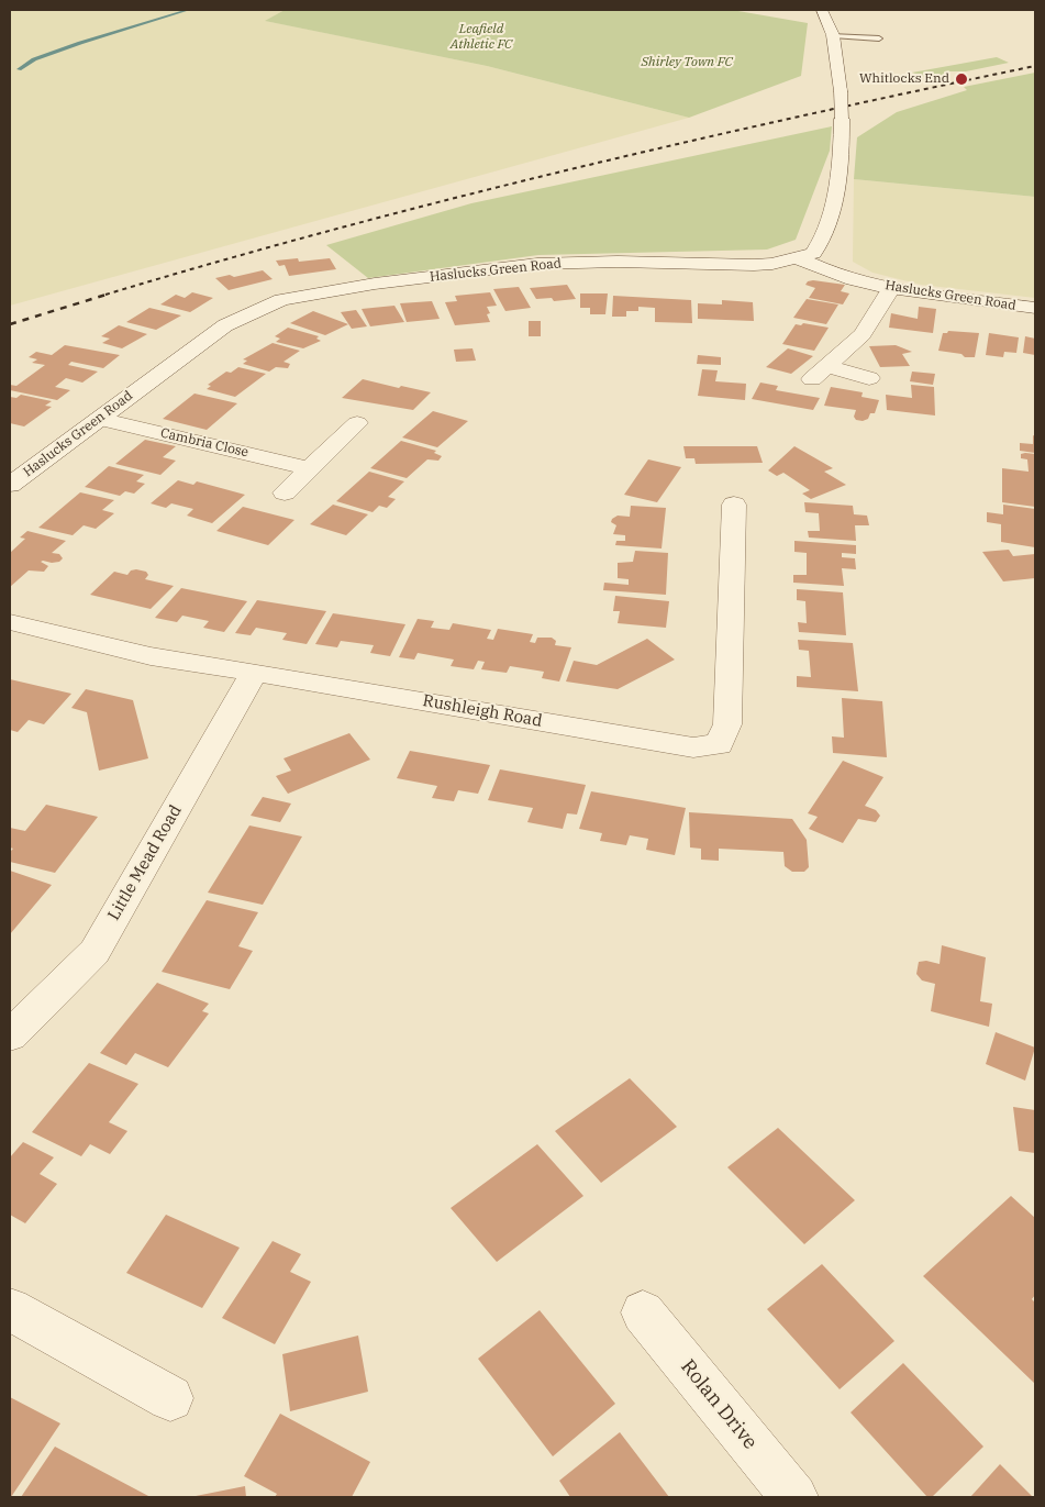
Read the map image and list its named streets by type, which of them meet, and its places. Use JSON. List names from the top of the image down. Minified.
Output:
{"streets":{"street":["Haslucks Green Road","Cambria Close","Rushleigh Road","Little Mead Road","Rolan Drive"]},"crossings":[["Haslucks Green Road","Cambria Close"],["Rushleigh Road","Little Mead Road"]],"parks":["Leafield Athletic FC","Shirley Town FC"],"places":["Whitlocks End"]}
